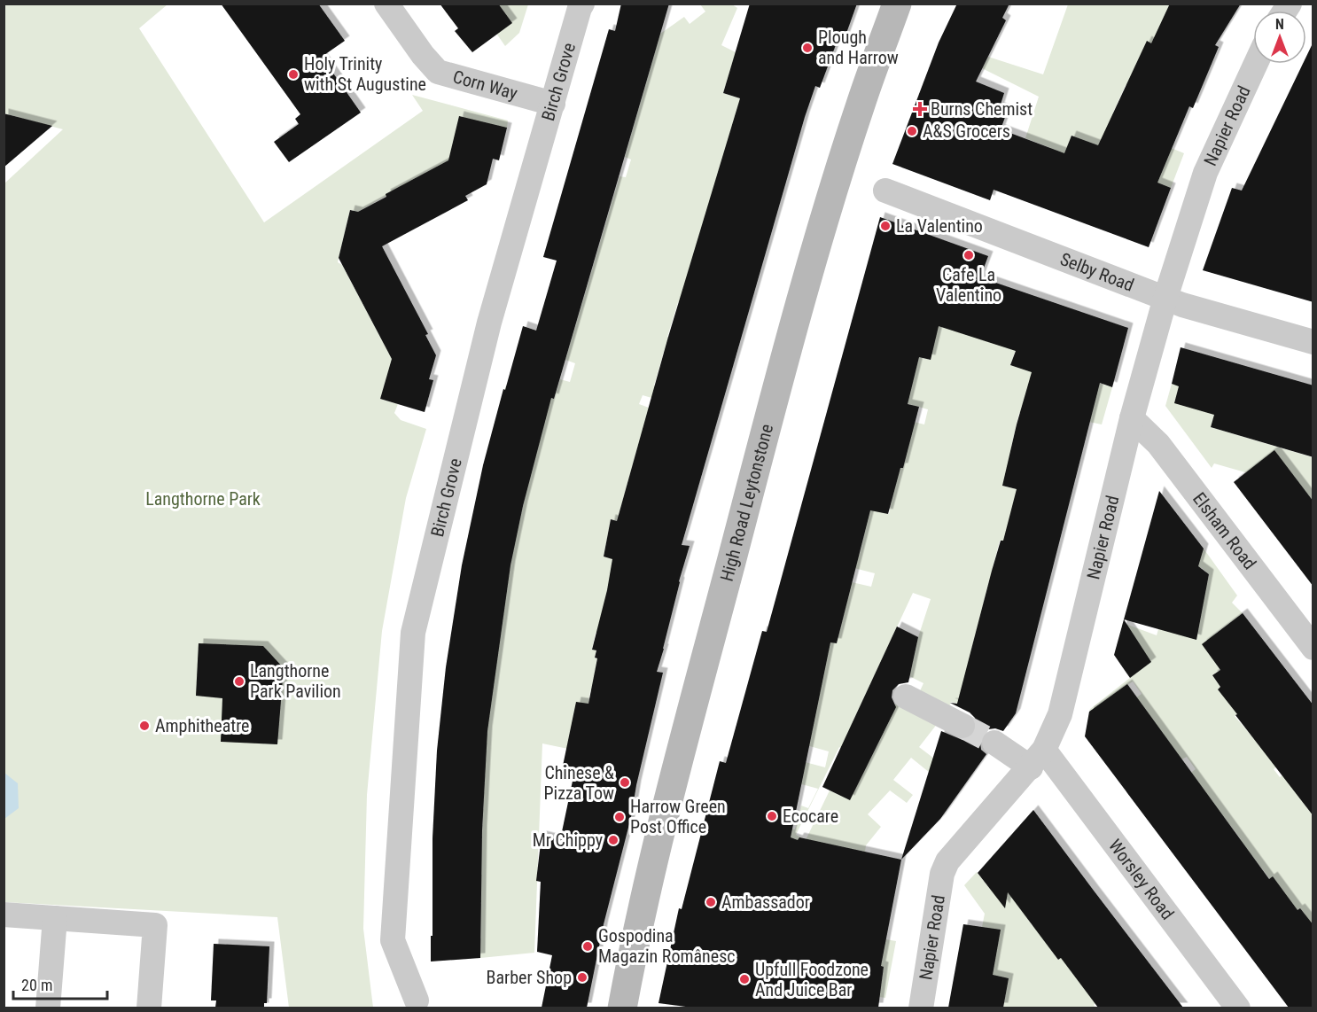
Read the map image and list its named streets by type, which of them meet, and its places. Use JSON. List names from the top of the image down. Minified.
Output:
{"streets":{"street":["Birch Grove","Corn Way","Napier Road","Selby Road","High Road Leytonstone","Elsham Road","Worsley Road"]},"crossings":[["Birch Grove","Corn Way"],["Napier Road","Selby Road"],["Napier Road","Elsham Road"],["Napier Road","Worsley Road"]],"parks":["Langthorne Park"],"places":{"other":["Plough and Harrow","Holy Trinity with St Augustine","A&S Grocers","La Valentino","Cafe La Valentino","Langthorne Park Pavilion","Amphitheatre","Chinese & Pizza Tow","Ecocare","Harrow Green Post Office","Mr Chippy","Ambassador","Gospodina Magazin Românesc","Barber Shop","Upfull Foodzone And Juice Bar"],"health":["Burns Chemist"]},"scale_bar":"20 m","north":"top"}
